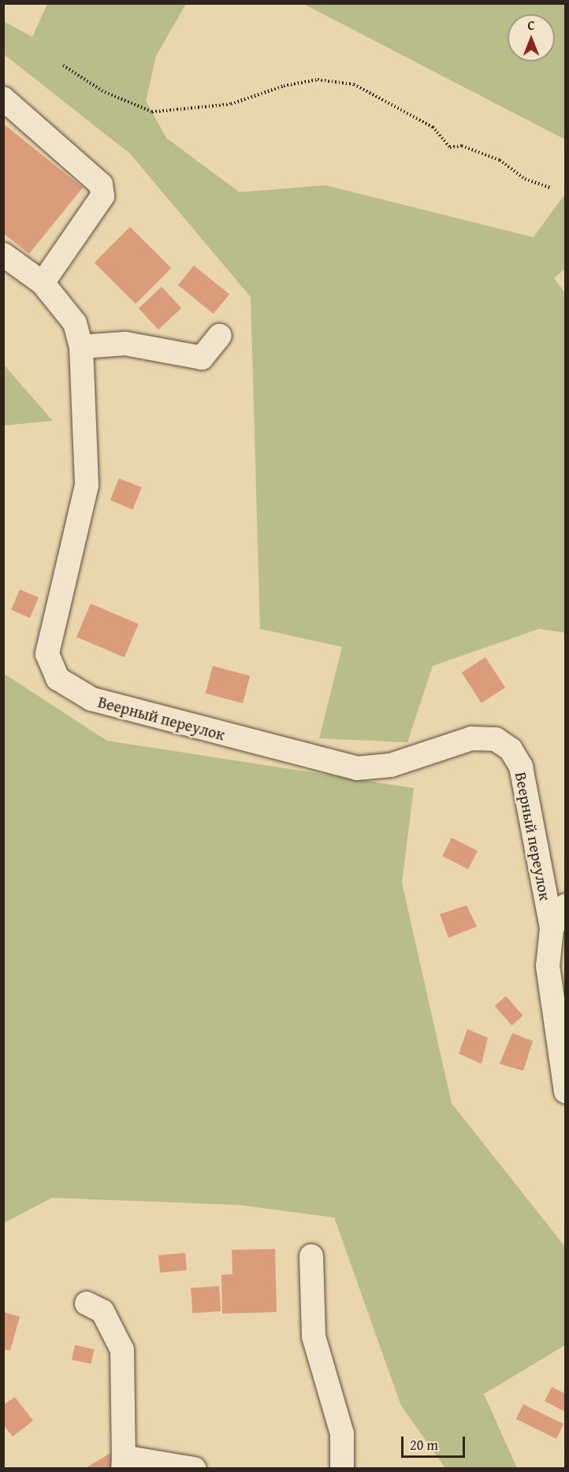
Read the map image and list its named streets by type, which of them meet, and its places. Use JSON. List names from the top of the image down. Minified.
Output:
{"streets":{"street":["Веерный переулок"]},"scale_bar":"20 m","north":"top"}
